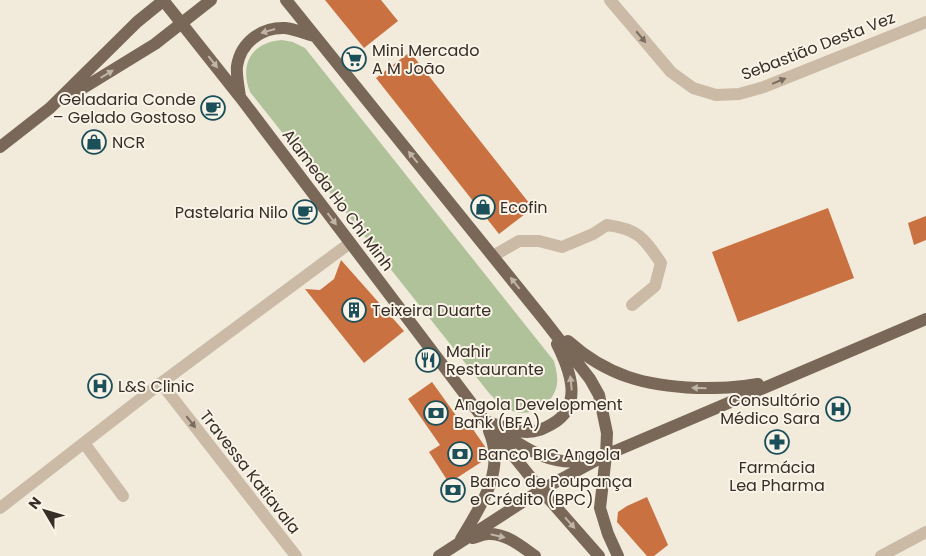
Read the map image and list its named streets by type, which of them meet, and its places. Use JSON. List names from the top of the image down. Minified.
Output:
{"streets":{"main road":["Alameda Ho Chi Minh"],"street":["Sebastião Desta Vez","Travessa Katiavala"]},"one_way":["Sebastião Desta Vez","Travessa Katiavala"],"places":{"supermarket":["Mini Mercado A M João"],"cafe":["Geladaria Conde – Gelado Gostoso","Pastelaria Nilo"],"shop":["NCR","Ecofin"],"building":["Teixeira Duarte"],"restaurant":["Mahir Restaurante"],"hospital":["L&S Clinic","Consultório Médico Sara"],"bank":["Angola Development Bank (BFA)","Banco BIC Angola","Banco de Poupança e Crédito (BPC)"],"pharmacy":["Farmácia Lea Pharma"]},"north":"top left"}
